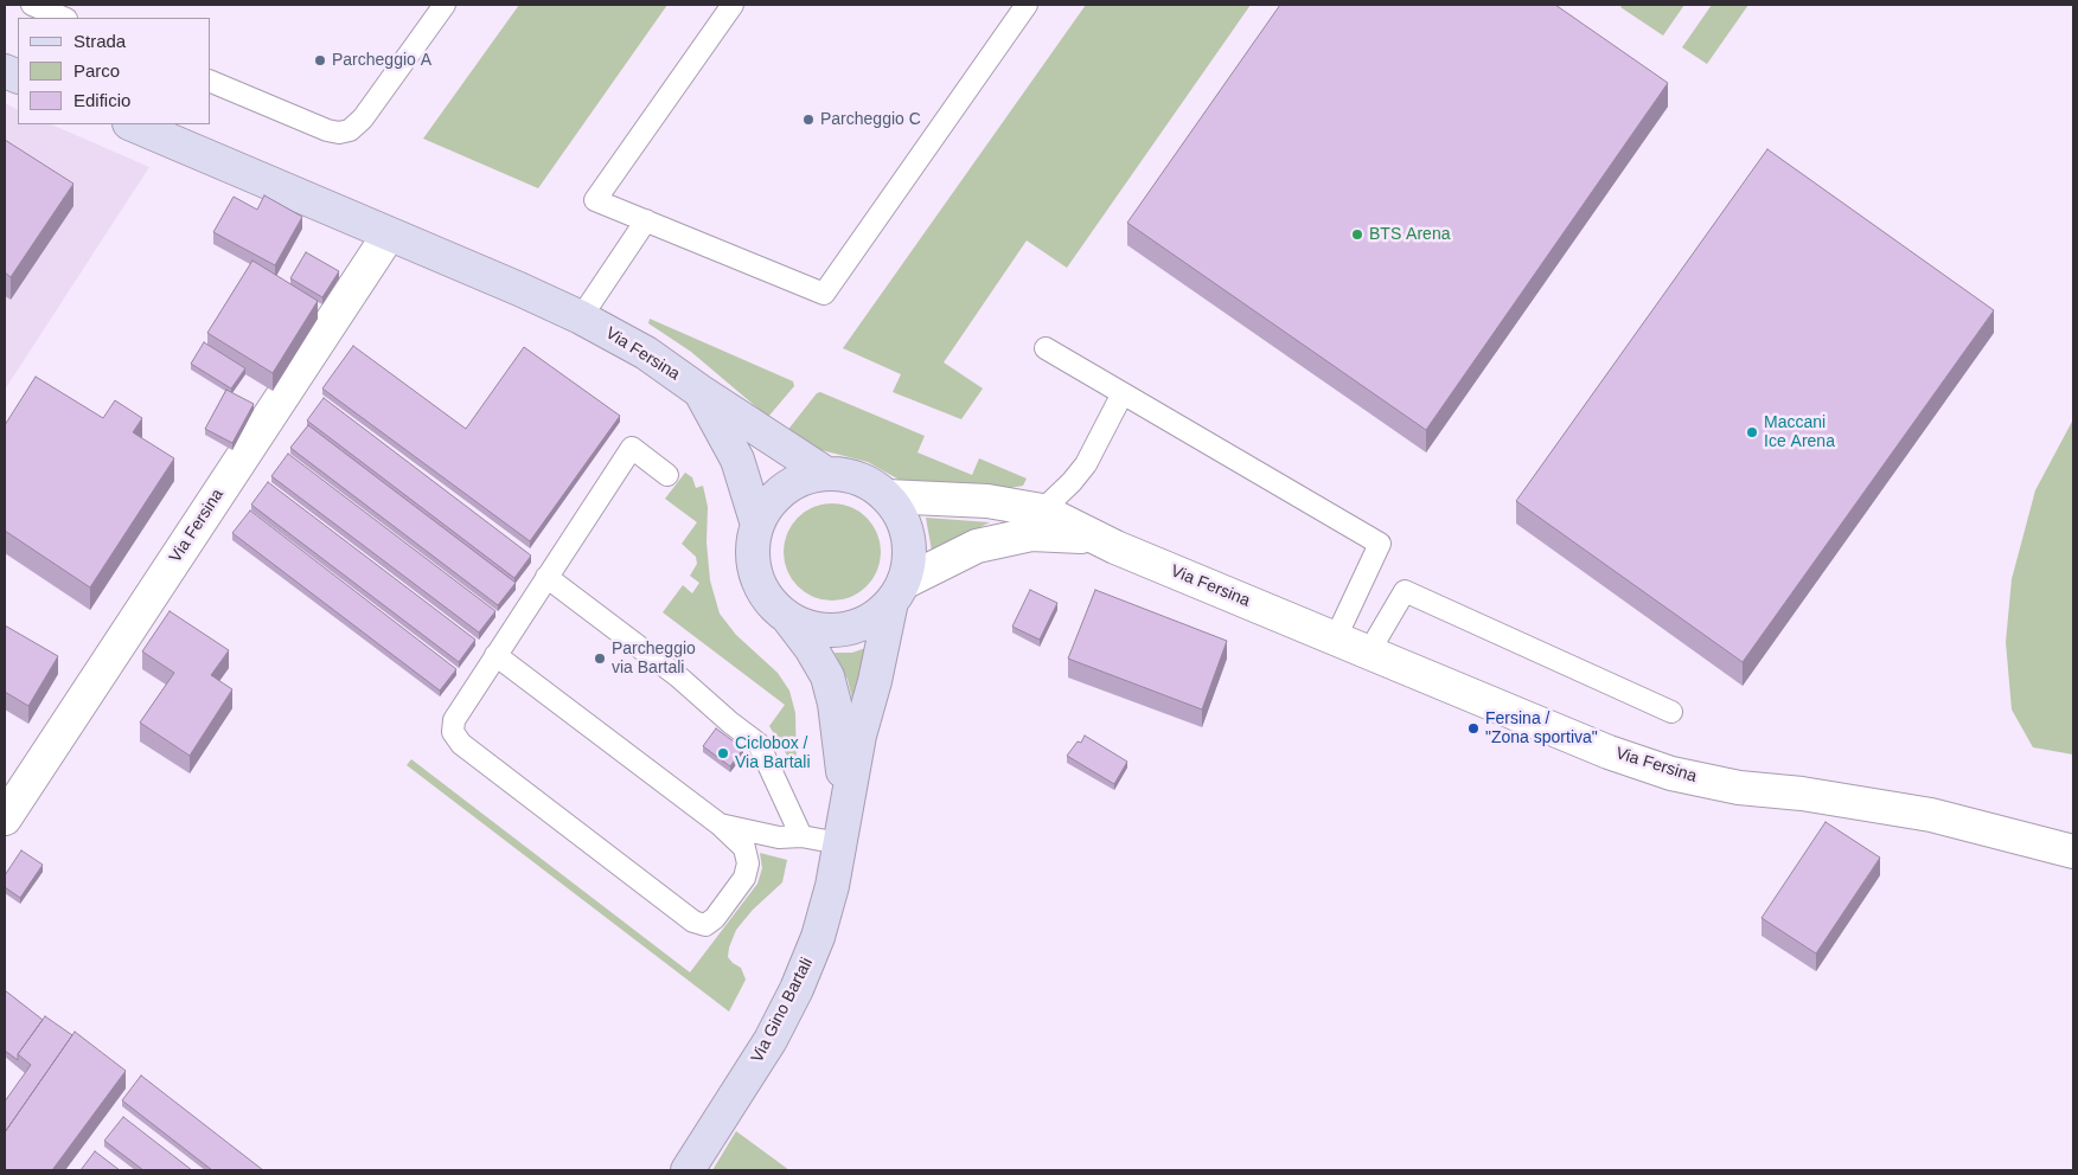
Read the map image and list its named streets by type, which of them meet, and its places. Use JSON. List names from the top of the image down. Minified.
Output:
{"streets":{"street":["Via Fersina","Via Gino Bartali"]},"crossings":[["Via Fersina","Via Gino Bartali"]],"places":["Parcheggio A","Parcheggio C","BTS Arena","Maccani Ice Arena","Parcheggio via Bartali","Fersina / \"Zona sportiva\"","Ciclobox / Via Bartali"],"legend":["Strada","Parco","Edificio"]}
